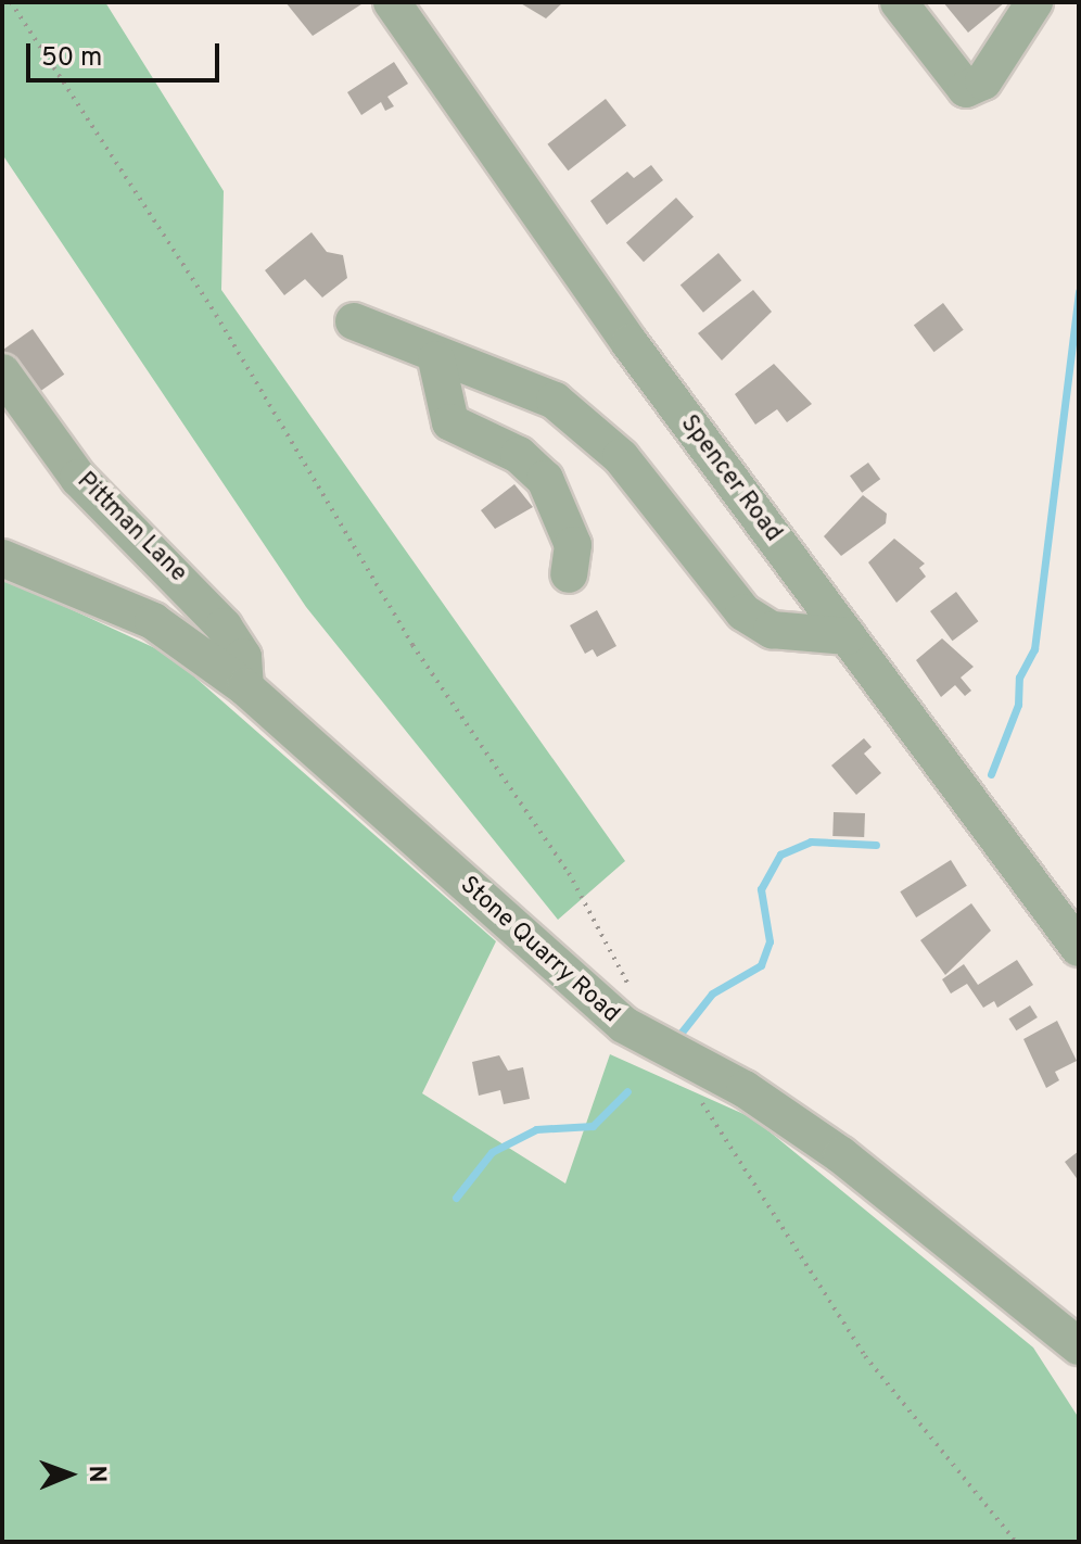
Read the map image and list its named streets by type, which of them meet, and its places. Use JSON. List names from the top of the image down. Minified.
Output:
{"streets":{"street":["Spencer Road","Pittman Lane","Stone Quarry Road"]},"crossings":[["Pittman Lane","Stone Quarry Road"]],"scale_bar":"50 m","north":"right"}
